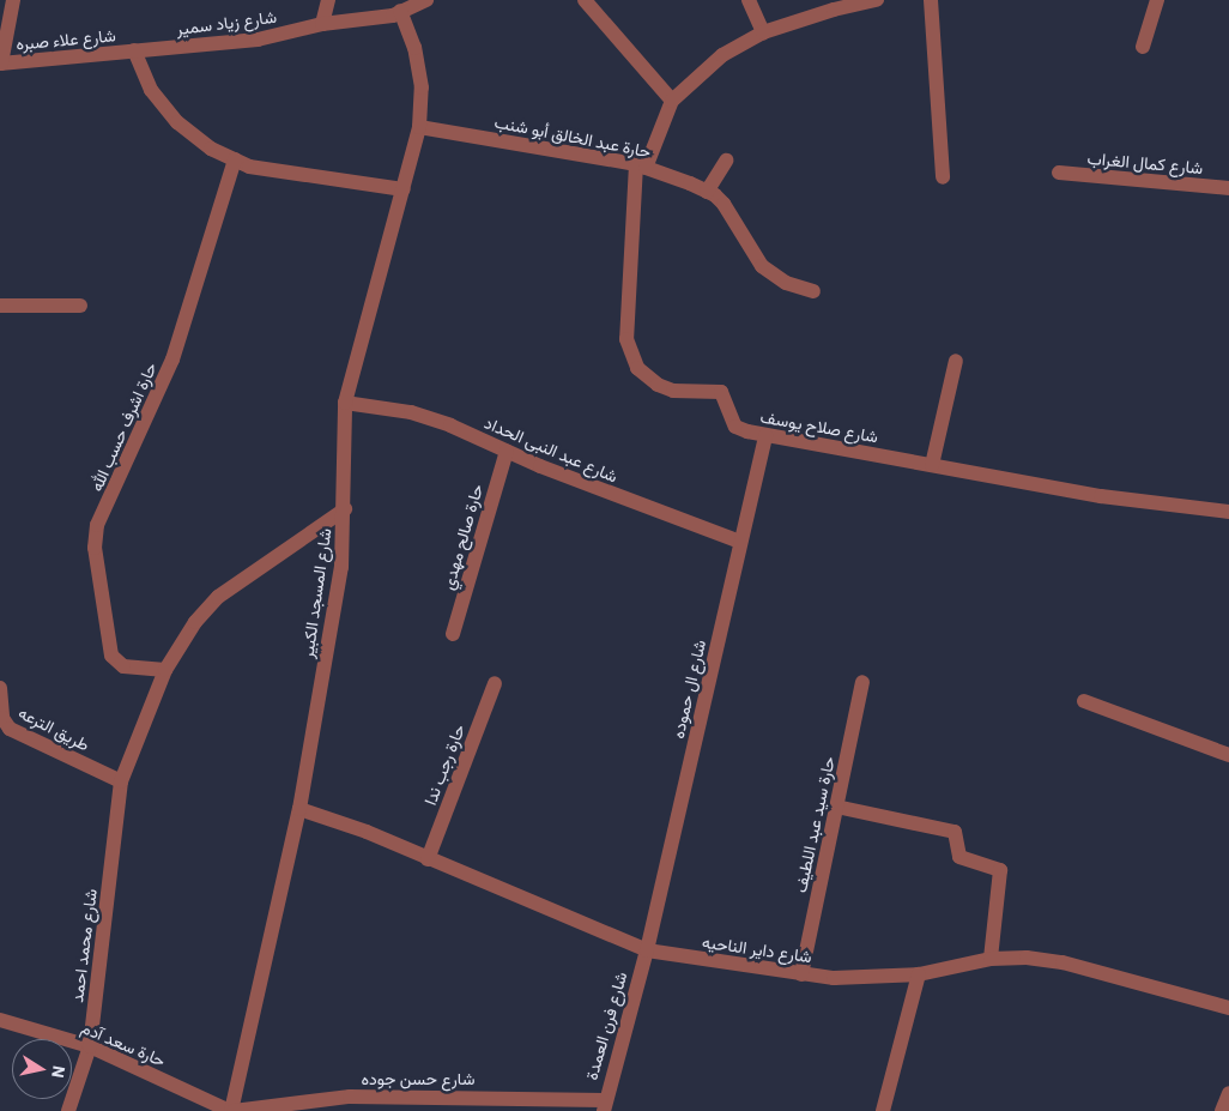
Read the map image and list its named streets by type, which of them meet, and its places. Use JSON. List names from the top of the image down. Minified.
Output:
{"streets":{"street":["شارع زياد سمير","شارع علاء صبره","حارة عبد الخالق أبو شنب","شارع كمال الغراب","حارة اشرف حسب الله","شارع صلاح يوسف","شارع عبد النبى الحداد","حارة صالح مهدي","شارع المسجد الكبير","شارع ال حموده","طريق الترعه","حارة رجب ندا","حارة سيد عبد اللطيف","شارع محمد احمد","شارع داير الناحيه","شارع فرن العمدة","حارة سعد آدم","شارع حسن جوده"]},"crossings":[["شارع زياد سمير","شارع علاء صبره"],["شارع زياد سمير","شارع المسجد الكبير"],["حارة عبد الخالق أبو شنب","شارع صلاح يوسف"],["حارة عبد الخالق أبو شنب","شارع المسجد الكبير"],["حارة اشرف حسب الله","شارع محمد احمد"],["شارع صلاح يوسف","شارع ال حموده"],["شارع عبد النبى الحداد","حارة صالح مهدي"],["شارع عبد النبى الحداد","شارع المسجد الكبير"],["شارع عبد النبى الحداد","شارع ال حموده"],["شارع المسجد الكبير","شارع محمد احمد"],["شارع المسجد الكبير","شارع داير الناحيه"],["شارع المسجد الكبير","حارة سعد آدم"],["شارع المسجد الكبير","شارع حسن جوده"],["شارع ال حموده","شارع داير الناحيه"],["شارع ال حموده","شارع فرن العمدة"],["طريق الترعه","شارع محمد احمد"],["حارة رجب ندا","شارع داير الناحيه"],["حارة سيد عبد اللطيف","شارع داير الناحيه"],["شارع محمد احمد","حارة سعد آدم"],["شارع داير الناحيه","شارع فرن العمدة"],["شارع فرن العمدة","شارع حسن جوده"],["حارة سعد آدم","شارع حسن جوده"]],"north":"right"}
